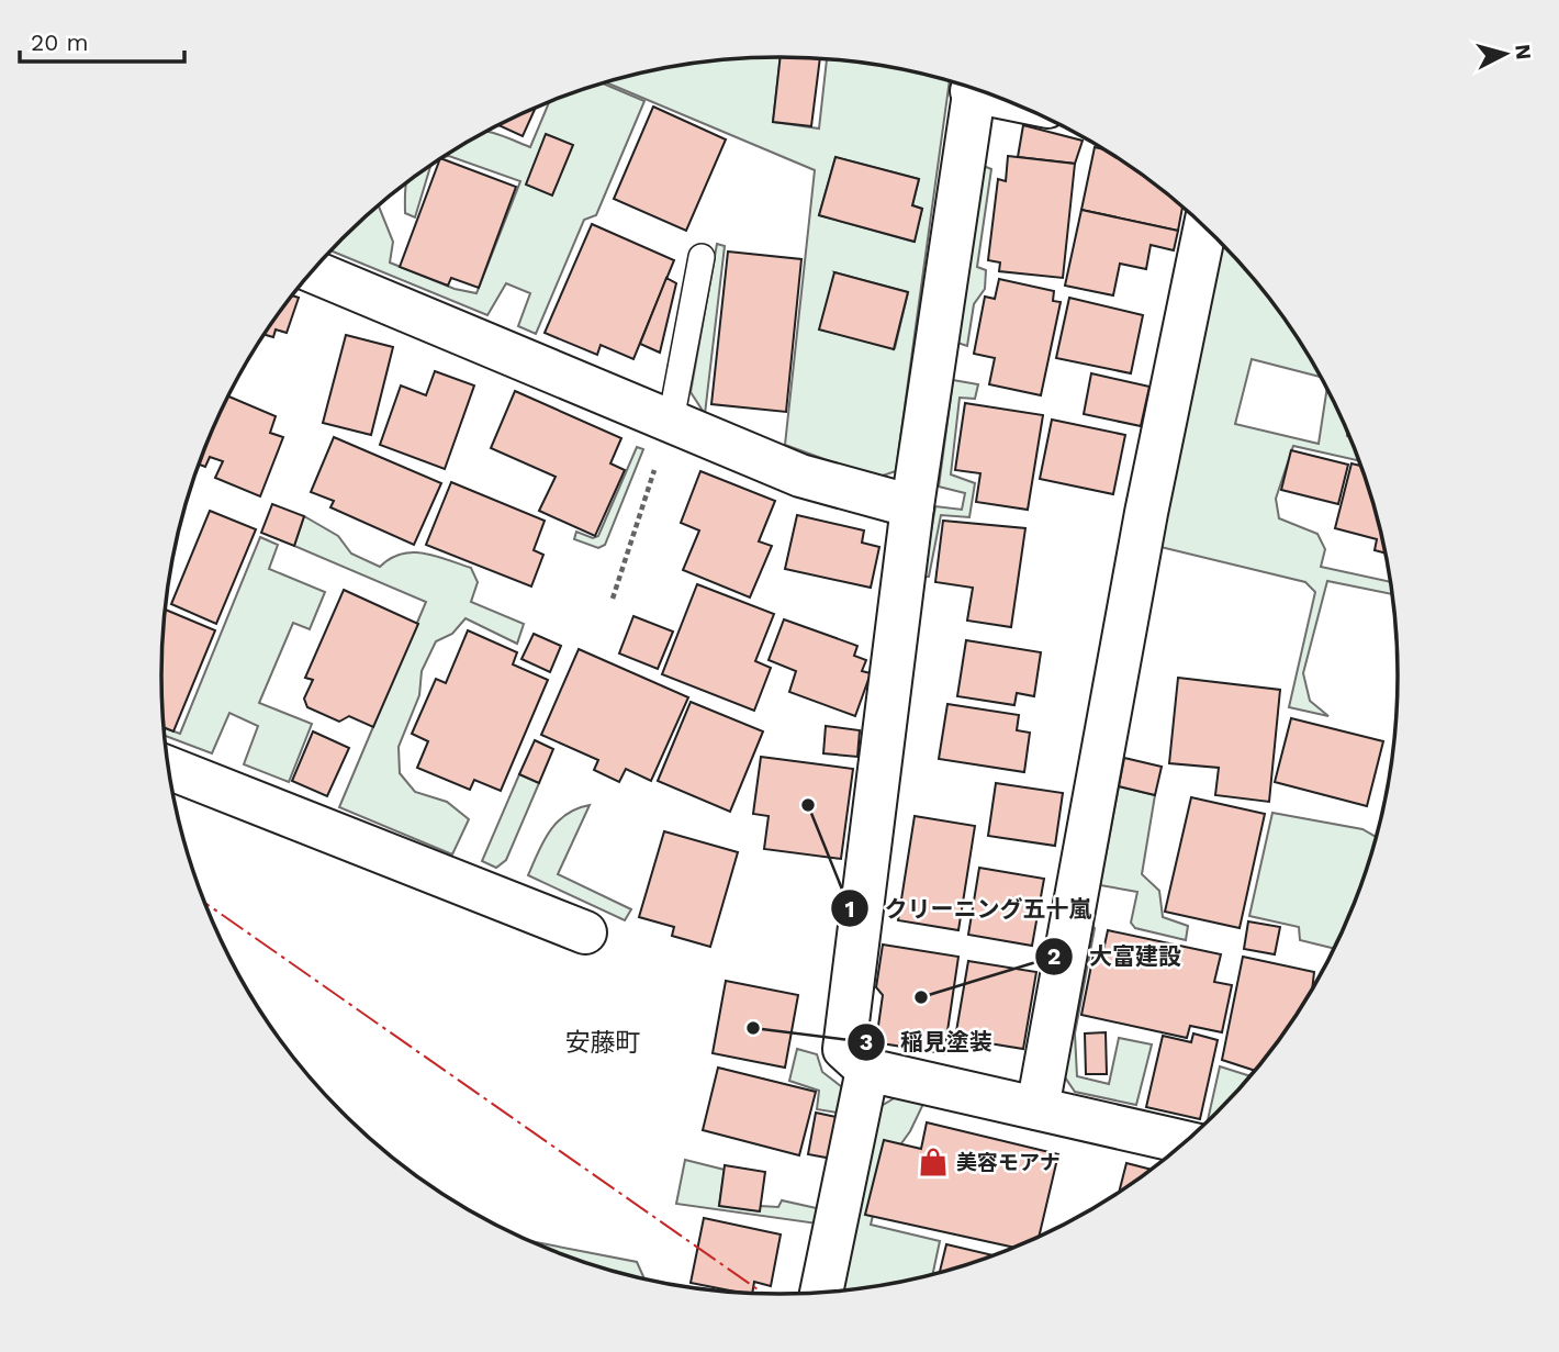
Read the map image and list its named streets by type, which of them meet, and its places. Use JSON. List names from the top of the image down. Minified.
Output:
{"districts":["安藤町"],"places":{"other":["クリーニング五十嵐","大富建設","稲見塗装"],"shop":["美容モアナ"]},"scale_bar":"20 m","north":"right"}
